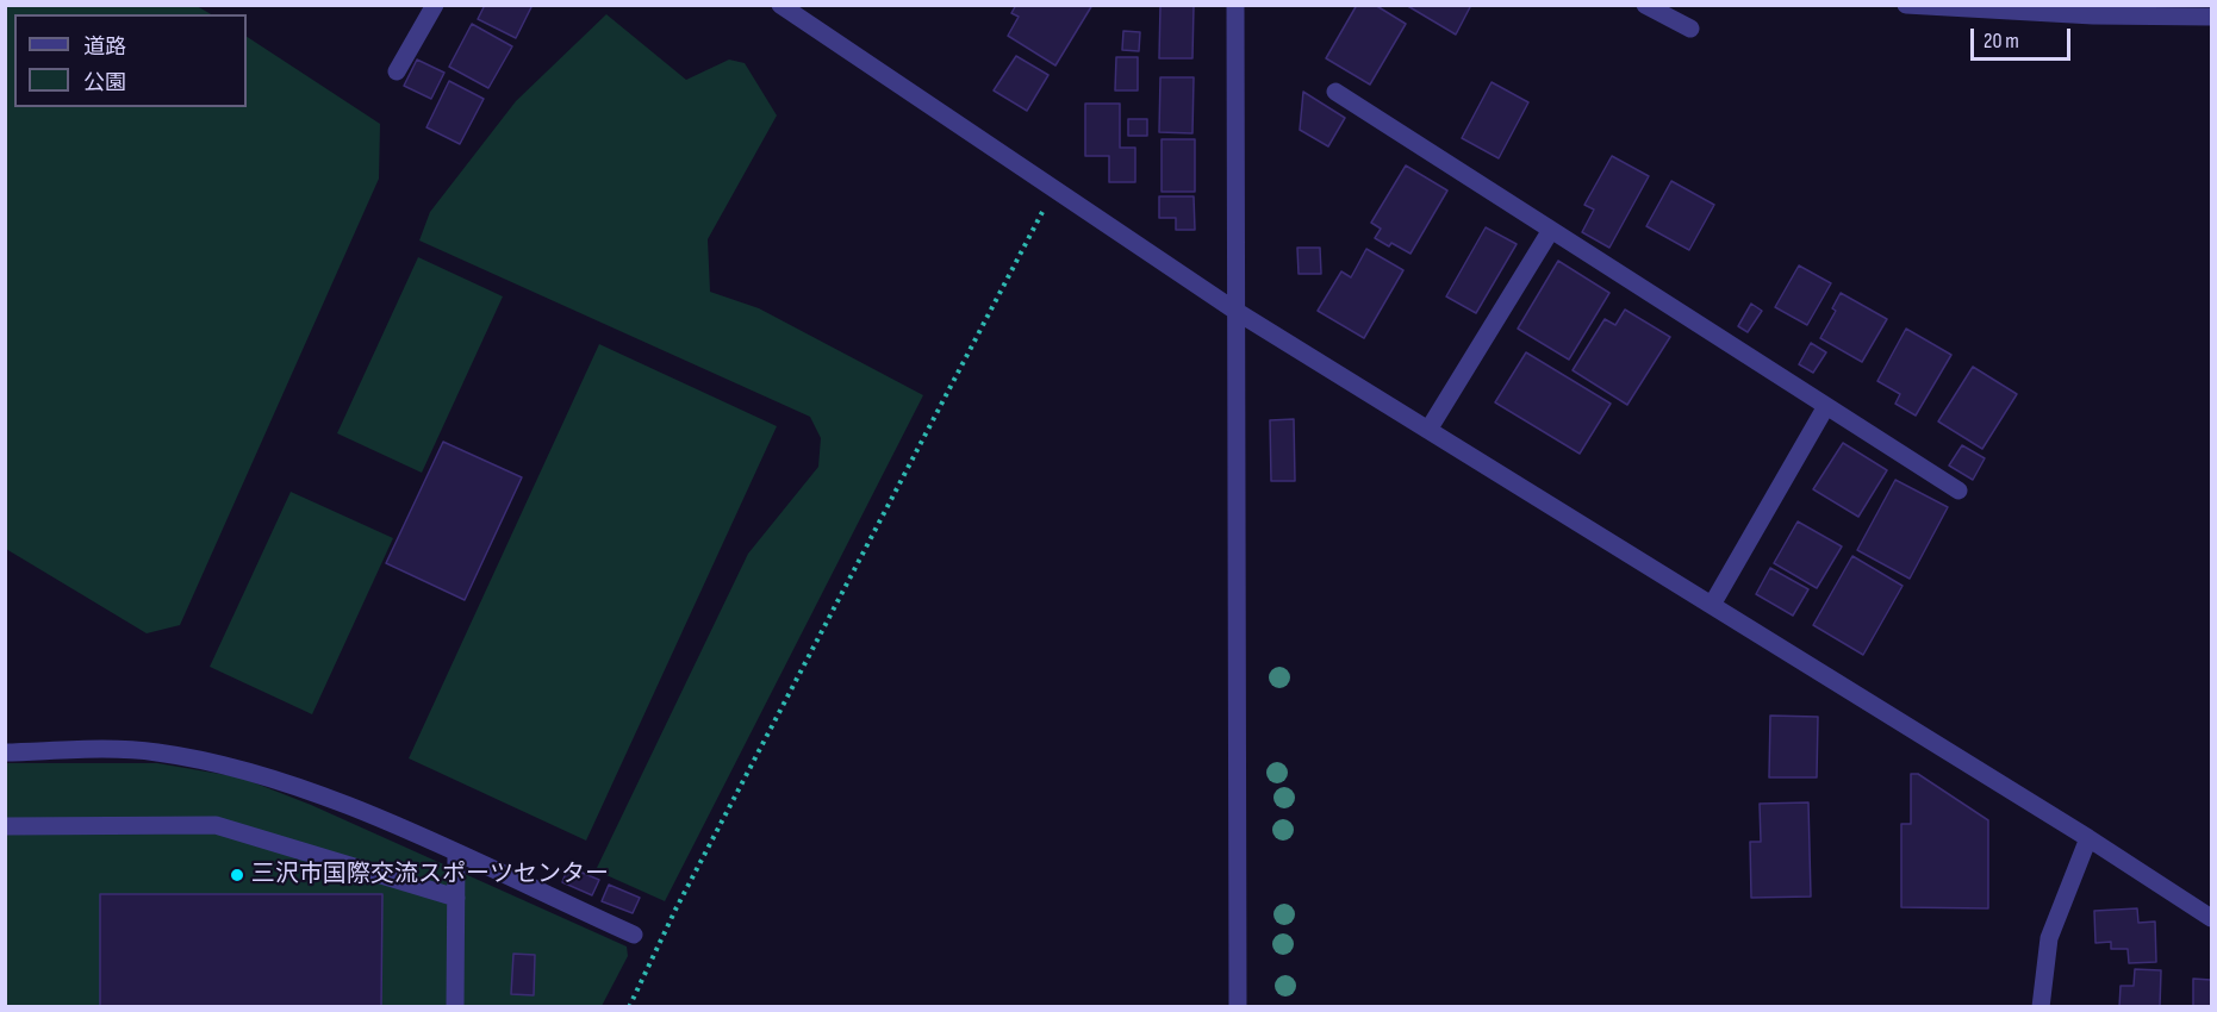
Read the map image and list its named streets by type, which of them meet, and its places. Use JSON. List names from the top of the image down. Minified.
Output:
{"places":["三沢市国際交流スポーツセンター"],"legend":["道路","公園"],"scale_bar":"20 m"}
